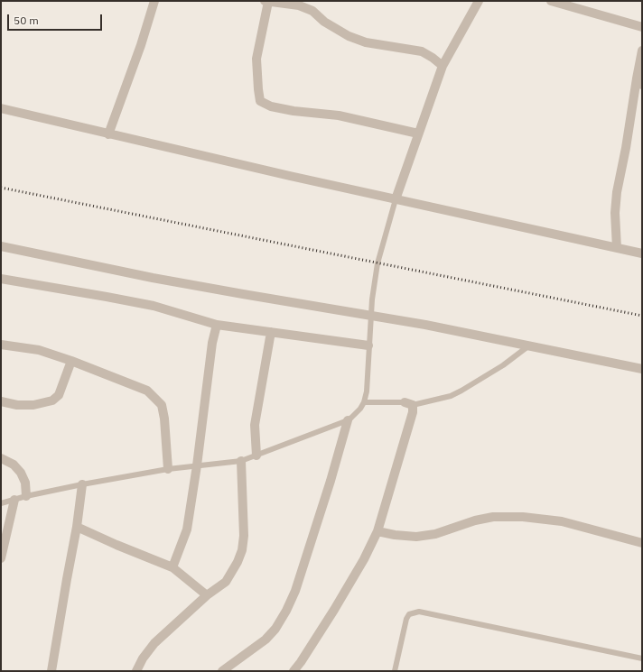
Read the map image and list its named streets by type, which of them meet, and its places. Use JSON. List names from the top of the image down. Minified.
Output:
{"scale_bar":"50 m"}
